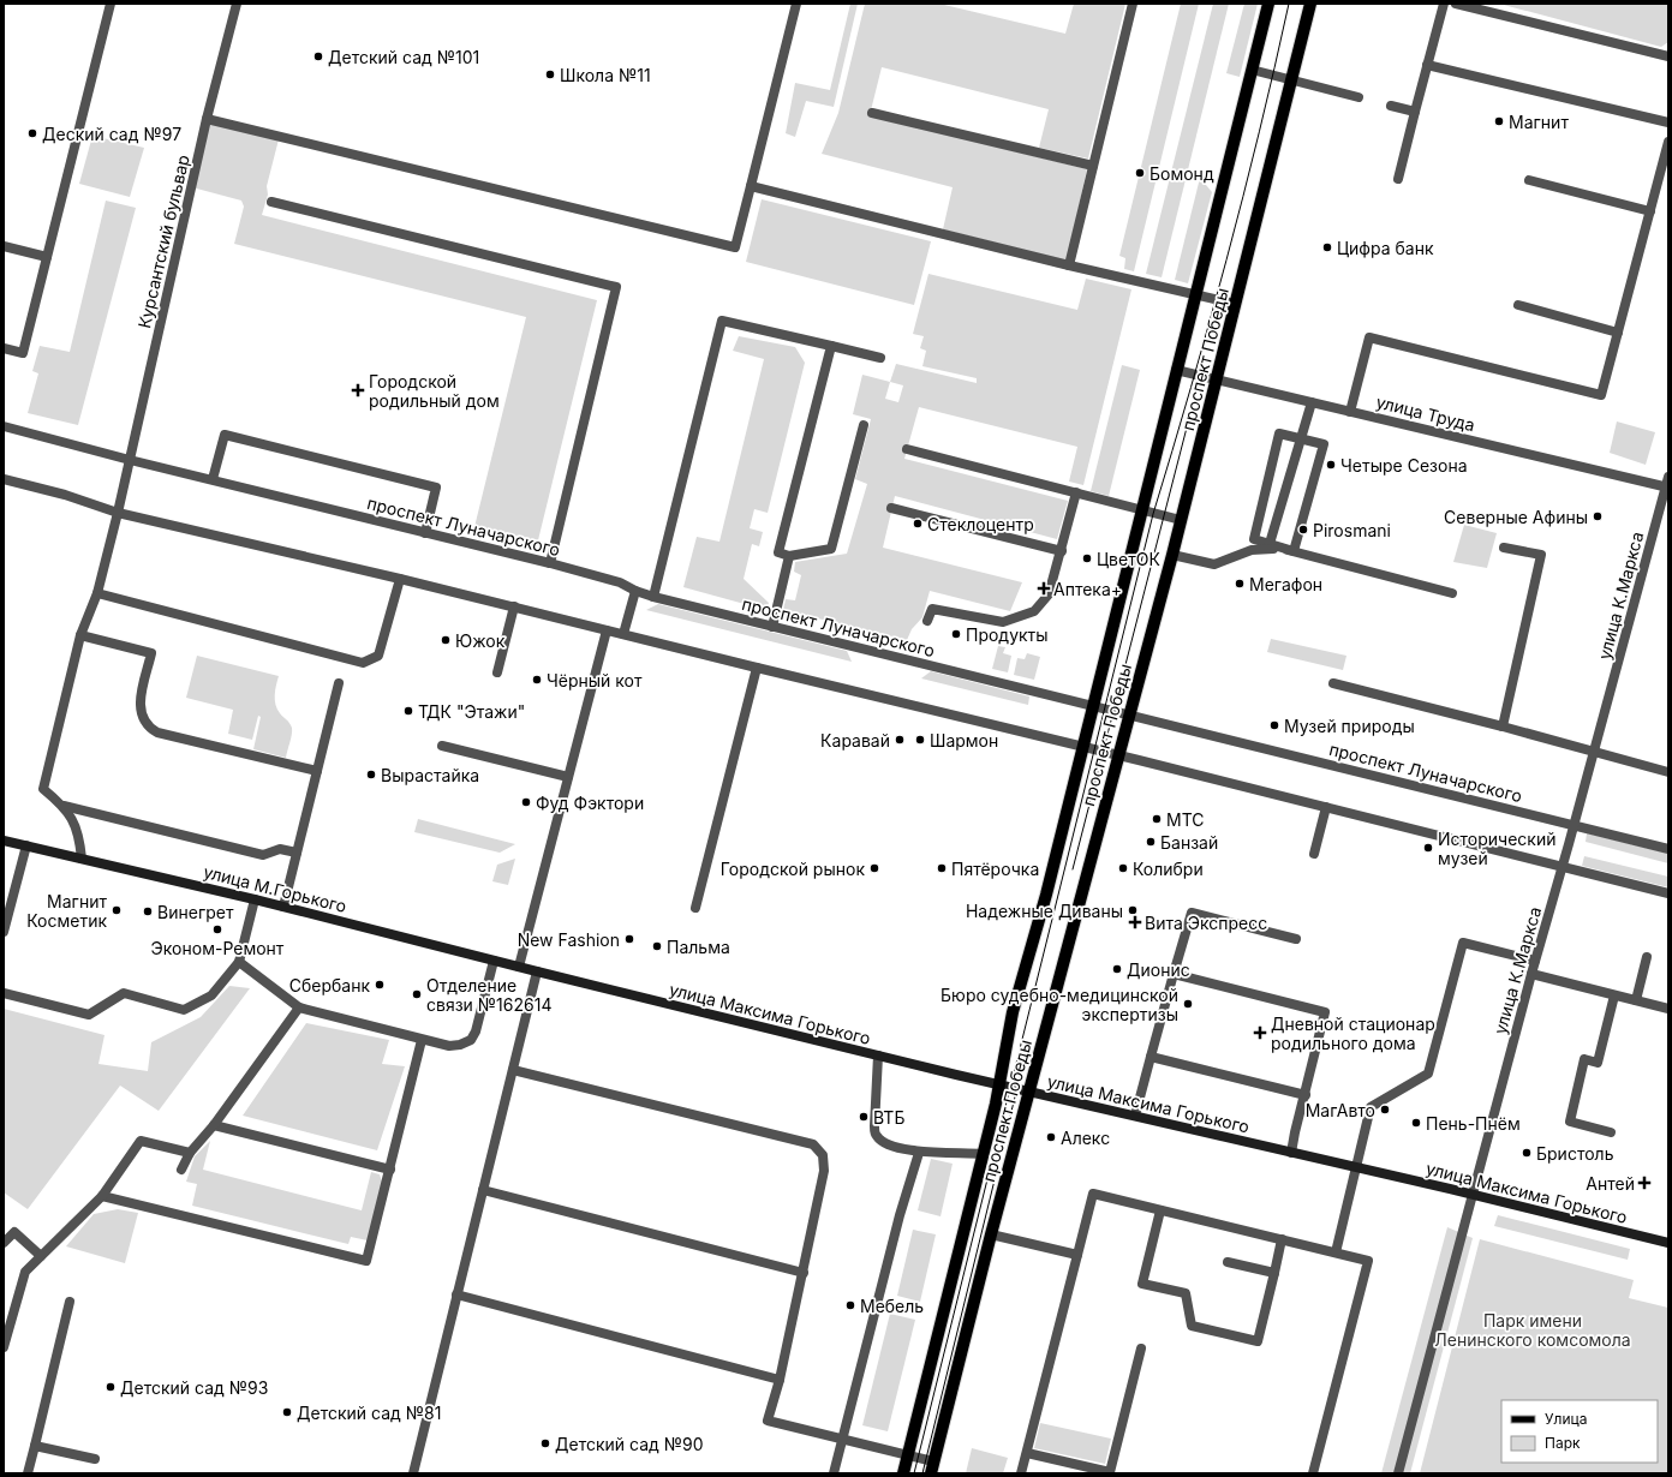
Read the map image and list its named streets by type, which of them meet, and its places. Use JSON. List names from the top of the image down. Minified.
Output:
{"streets":{"main road":["проспект Победы"],"street":["Курсантский бульвар","улица Труда","проспект Луначарского","улица К.Маркса","улица М.Горького","улица Максима Горького"]},"crossings":[["Курсантский бульвар","проспект Луначарского"],["проспект Победы","улица Труда"],["проспект Победы","проспект Луначарского"],["проспект Победы","улица Максима Горького"],["улица Труда","улица К.Маркса"],["проспект Луначарского","улица К.Маркса"],["улица К.Маркса","улица Максима Горького"],["улица М.Горького","улица Максима Горького"]],"parks":["Парк имени Ленинского комсомола"],"places":{"other":["Детский сад №101","Школа №11","Магнит","Деский сад №97","Бомонд","Цифра банк","Четыре Сезона","Северные Афины","Стеклоцентр","Pirosmani","ЦветОК","Мегафон","Продукты","Южок","Чёрный кот","ТДК \"Этажи\"","Музей природы","Каравай","Шармон","Вырастайка","Фуд Фэктори","МТС","Банзай","Исторический музей","Городской рынок","Пятёрочка","Колибри","Магнит Косметик","Надежные Диваны","Винегрет","Эконом-Ремонт","New Fashion","Пальма","Дионис","Сбербанк","Отделение связи №162614","Бюро судебно-медицинской экспертизы","МагАвто","ВТБ","Пень-Пнём","Алекс","Бристоль","Мебель","Детский сад №93","Детский сад №81","Детский сад №90"],"health":["Городской родильный дом","Аптека+","Вита Экспресс","Дневной стационар родильного дома","Антей"]},"legend":["Улица","Парк"]}
